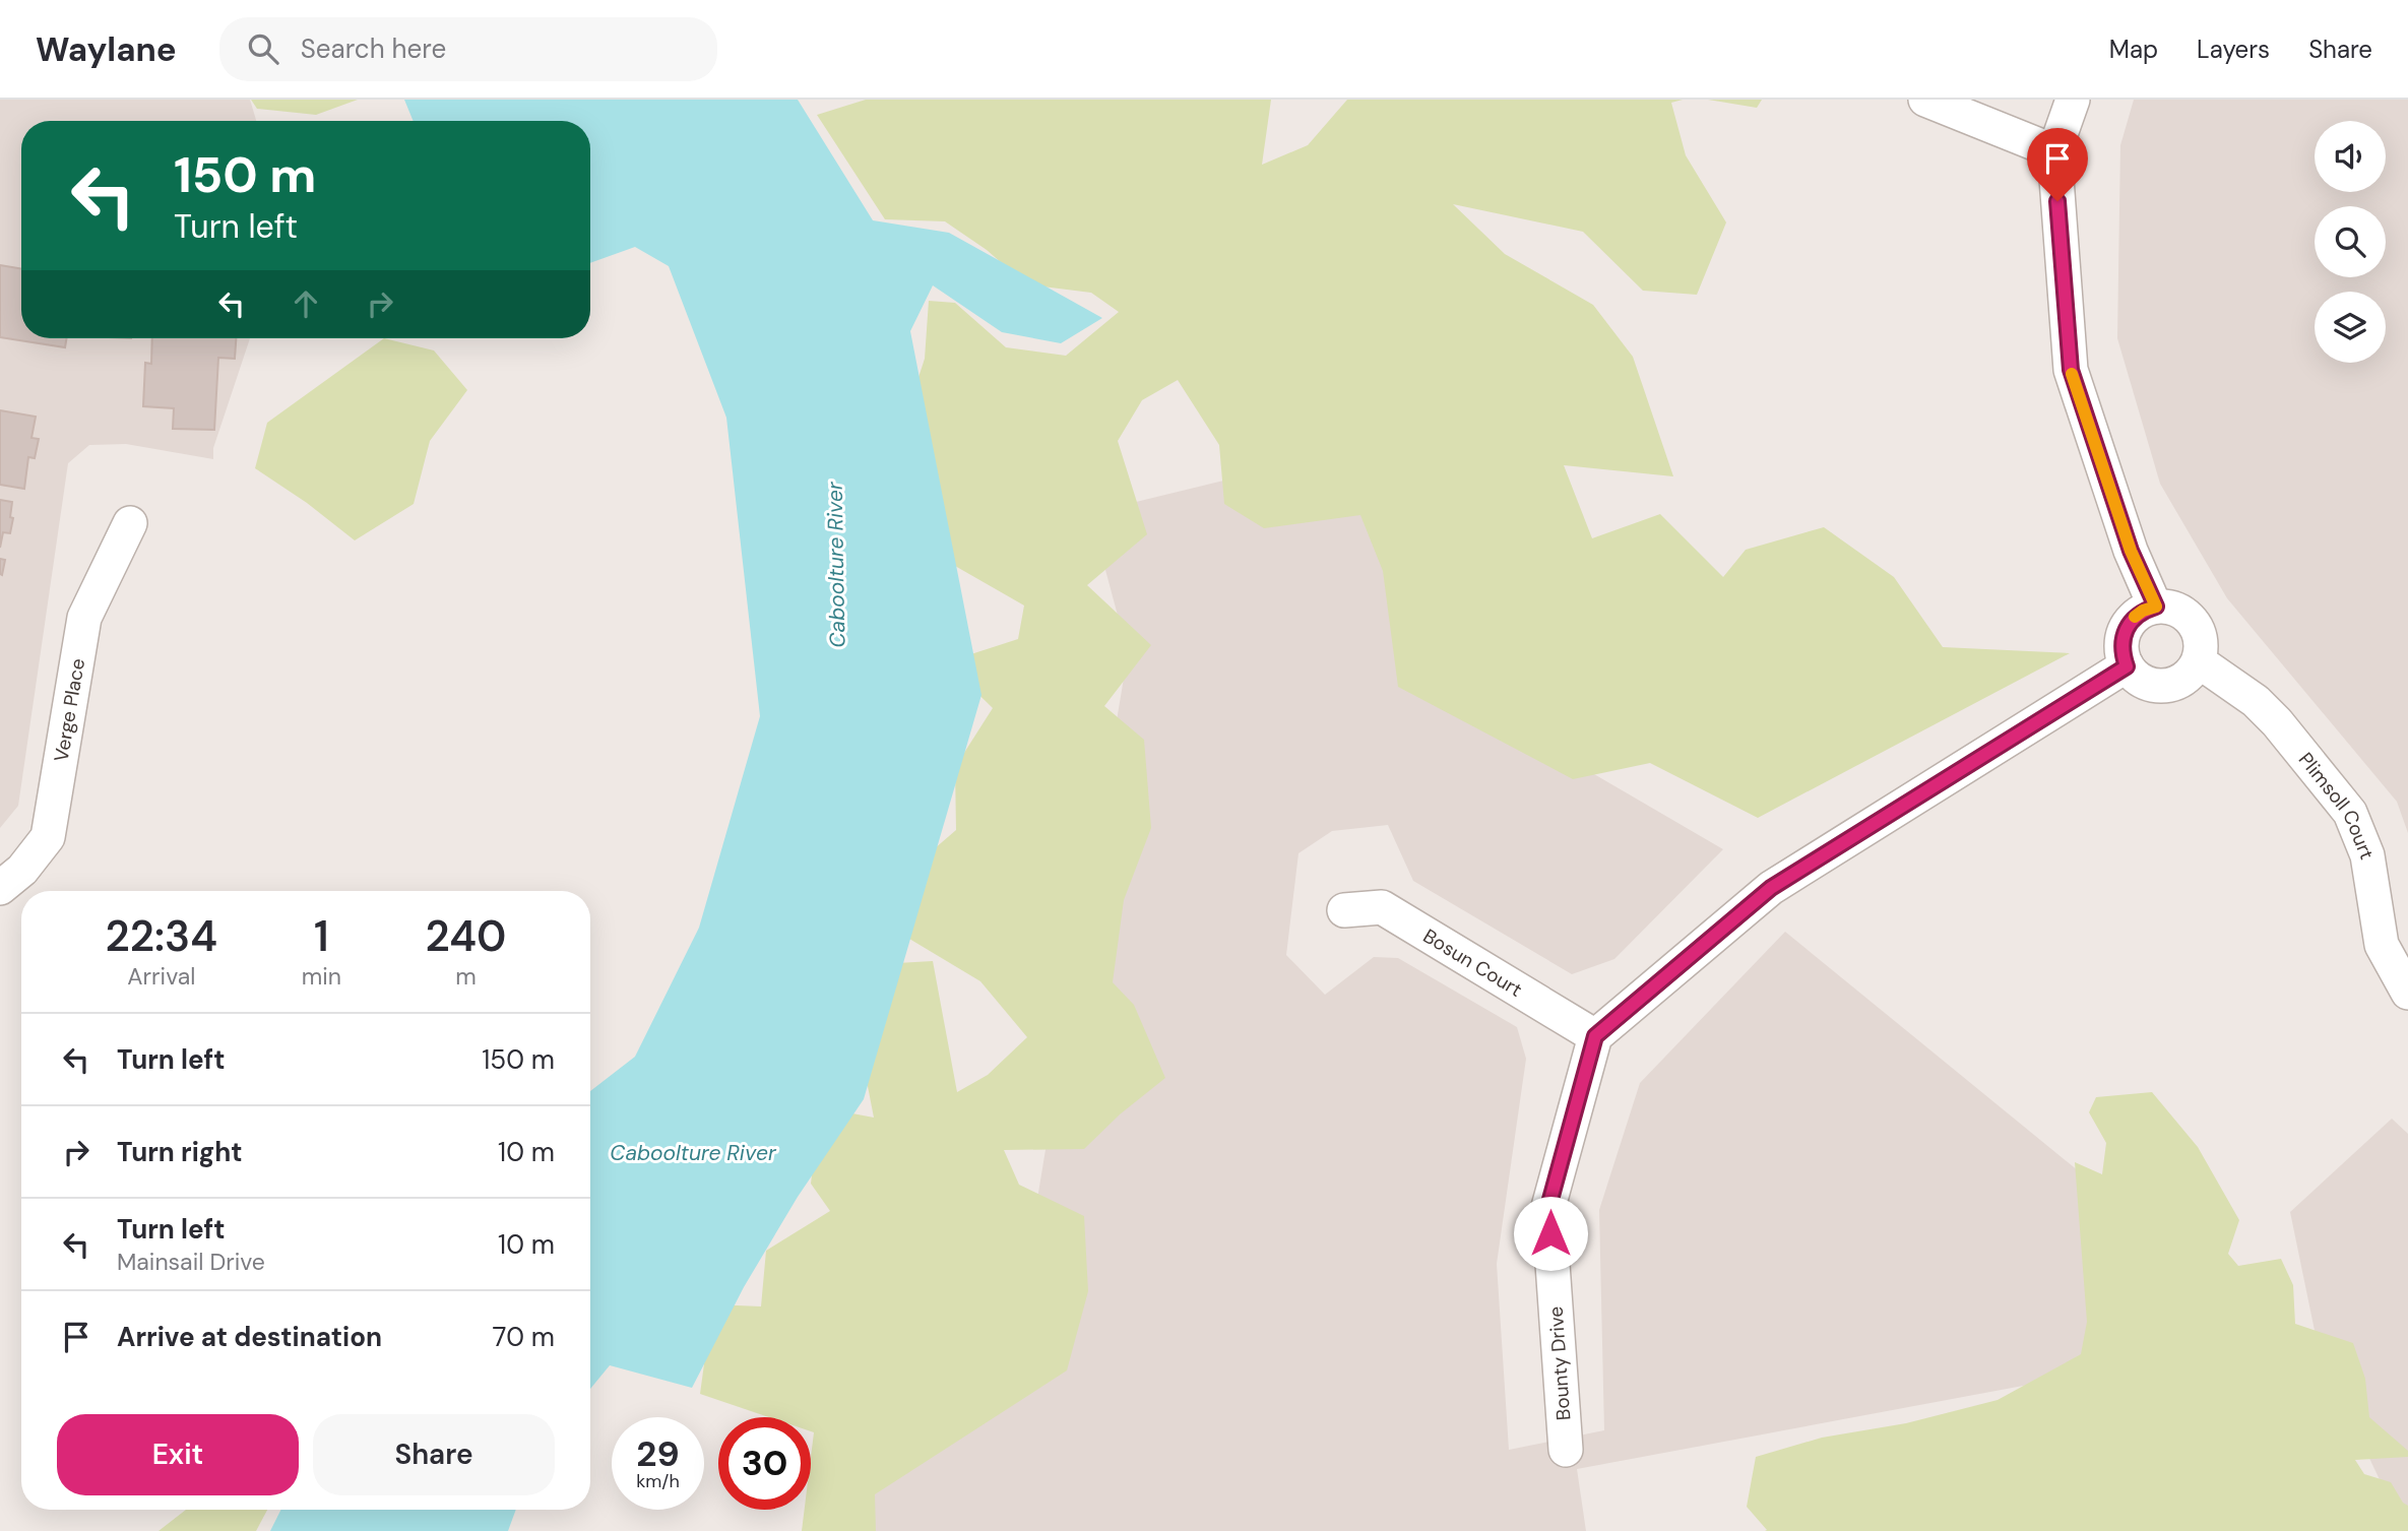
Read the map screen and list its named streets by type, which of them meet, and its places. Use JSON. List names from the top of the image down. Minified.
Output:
{"streets":{"street":["Verge Place","Plimsoll Court","Bosun Court","Bounty Drive"]},"crossings":[["Bosun Court","Bounty Drive"]],"water":["Caboolture River"],"page":{"header":"Waylane","search":"Search here","nav":["Map","Layers","Share"],"turn":["150 m","Turn left"],"eta":["22:34","Arrival","1","min","240","m"],"list":[{"name":"Turn left","value":"150 m"},{"name":"Turn right","value":"10 m"},{"name":"Turn left","note":"Mainsail Drive","value":"10 m"},{"name":"Arrive at destination","value":"70 m"}],"buttons":["Exit","Share"],"speed":"29 km/h","limit":"30"}}
